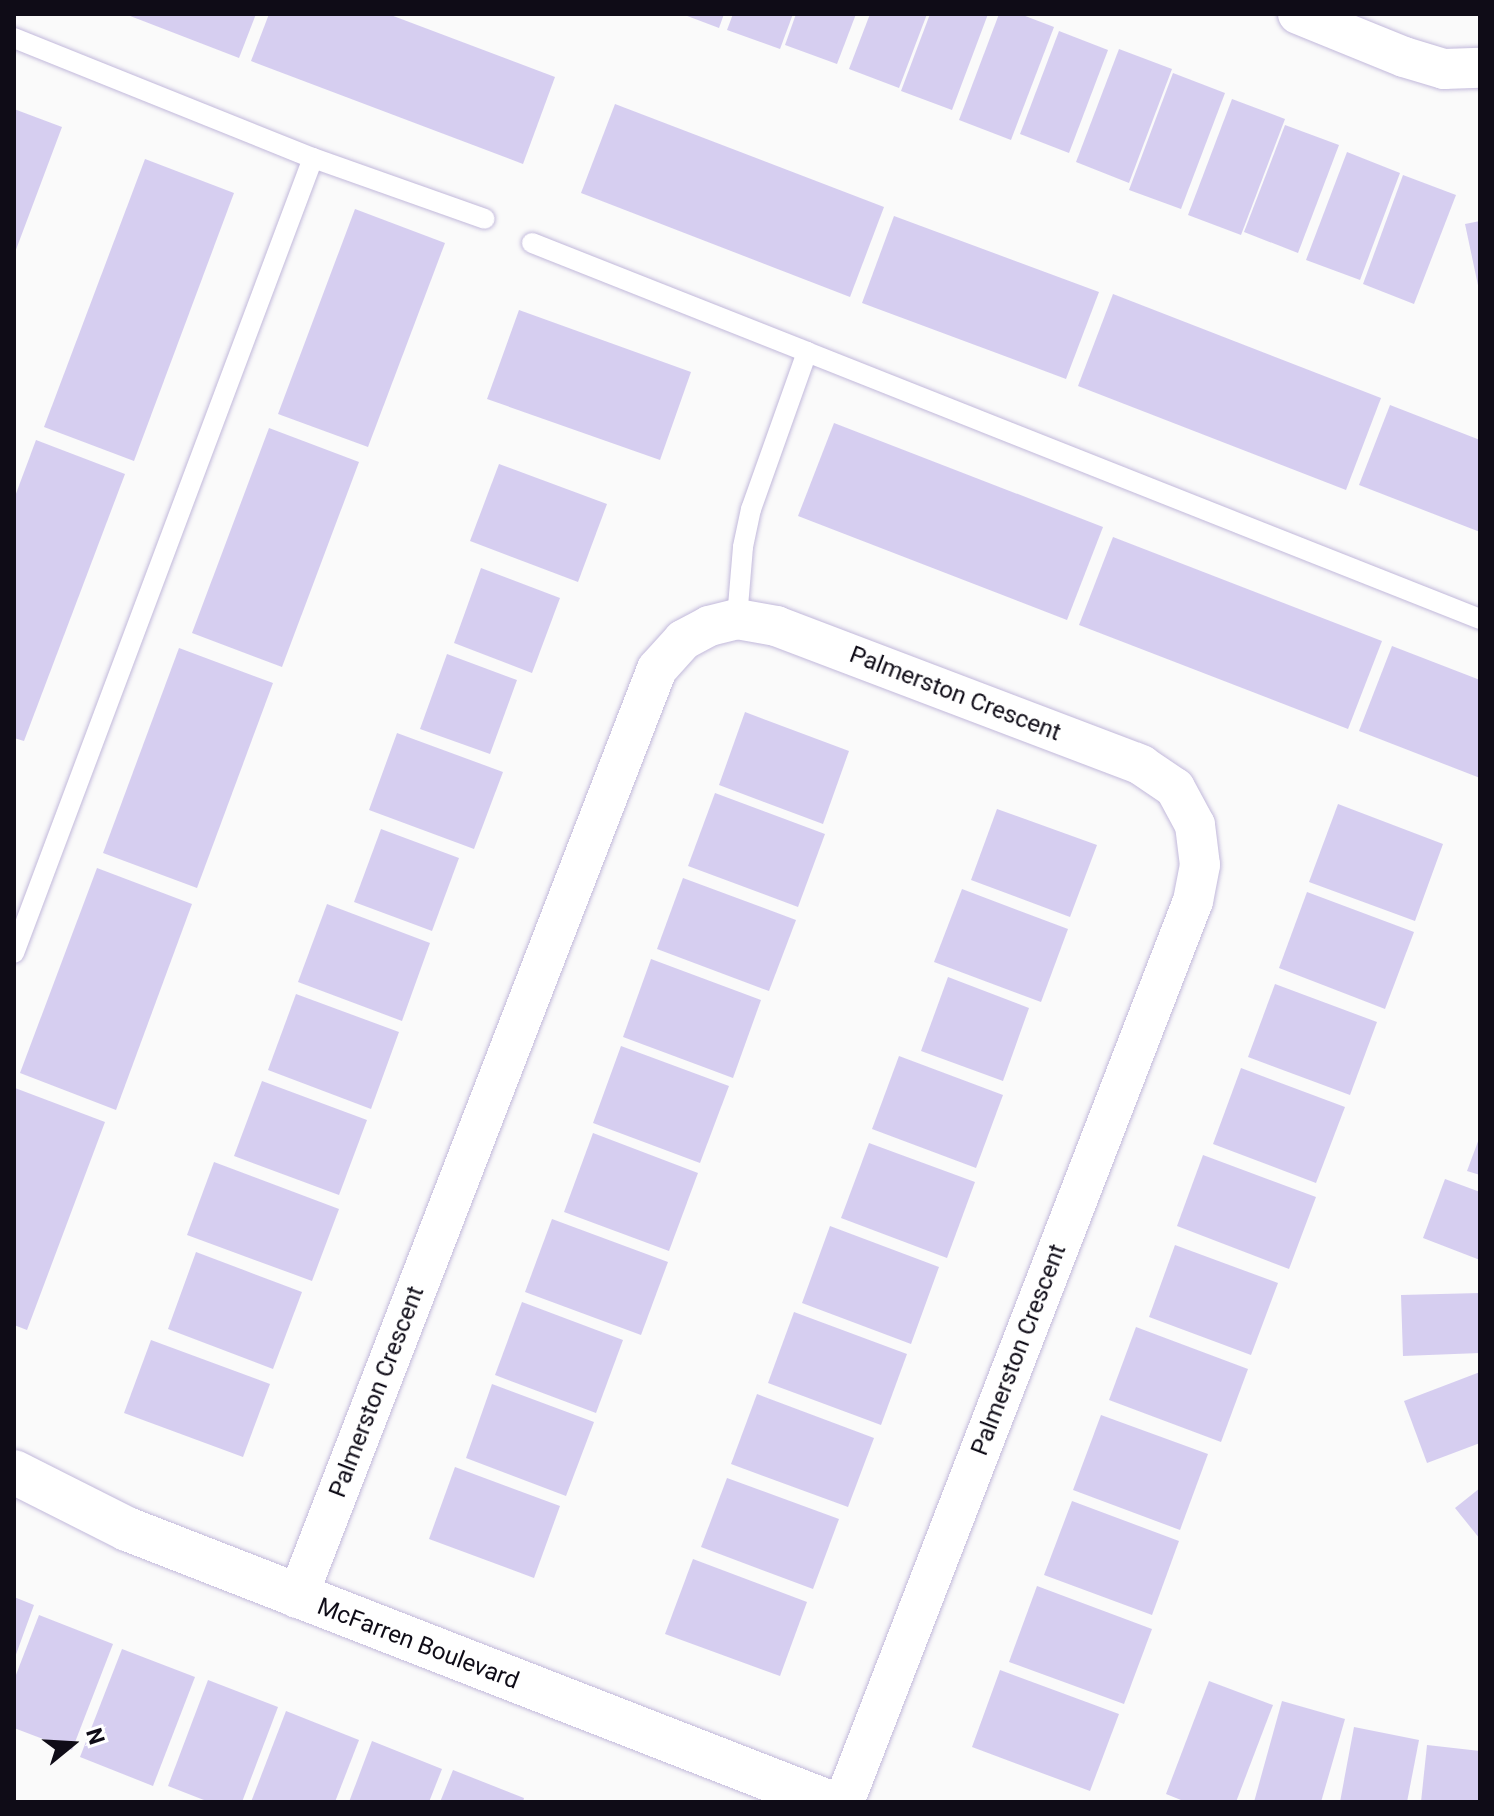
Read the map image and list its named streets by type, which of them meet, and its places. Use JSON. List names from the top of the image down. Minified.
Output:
{"streets":{"street":["Palmerston Crescent","McFarren Boulevard"]},"crossings":[["Palmerston Crescent","McFarren Boulevard"]],"north":"right"}
